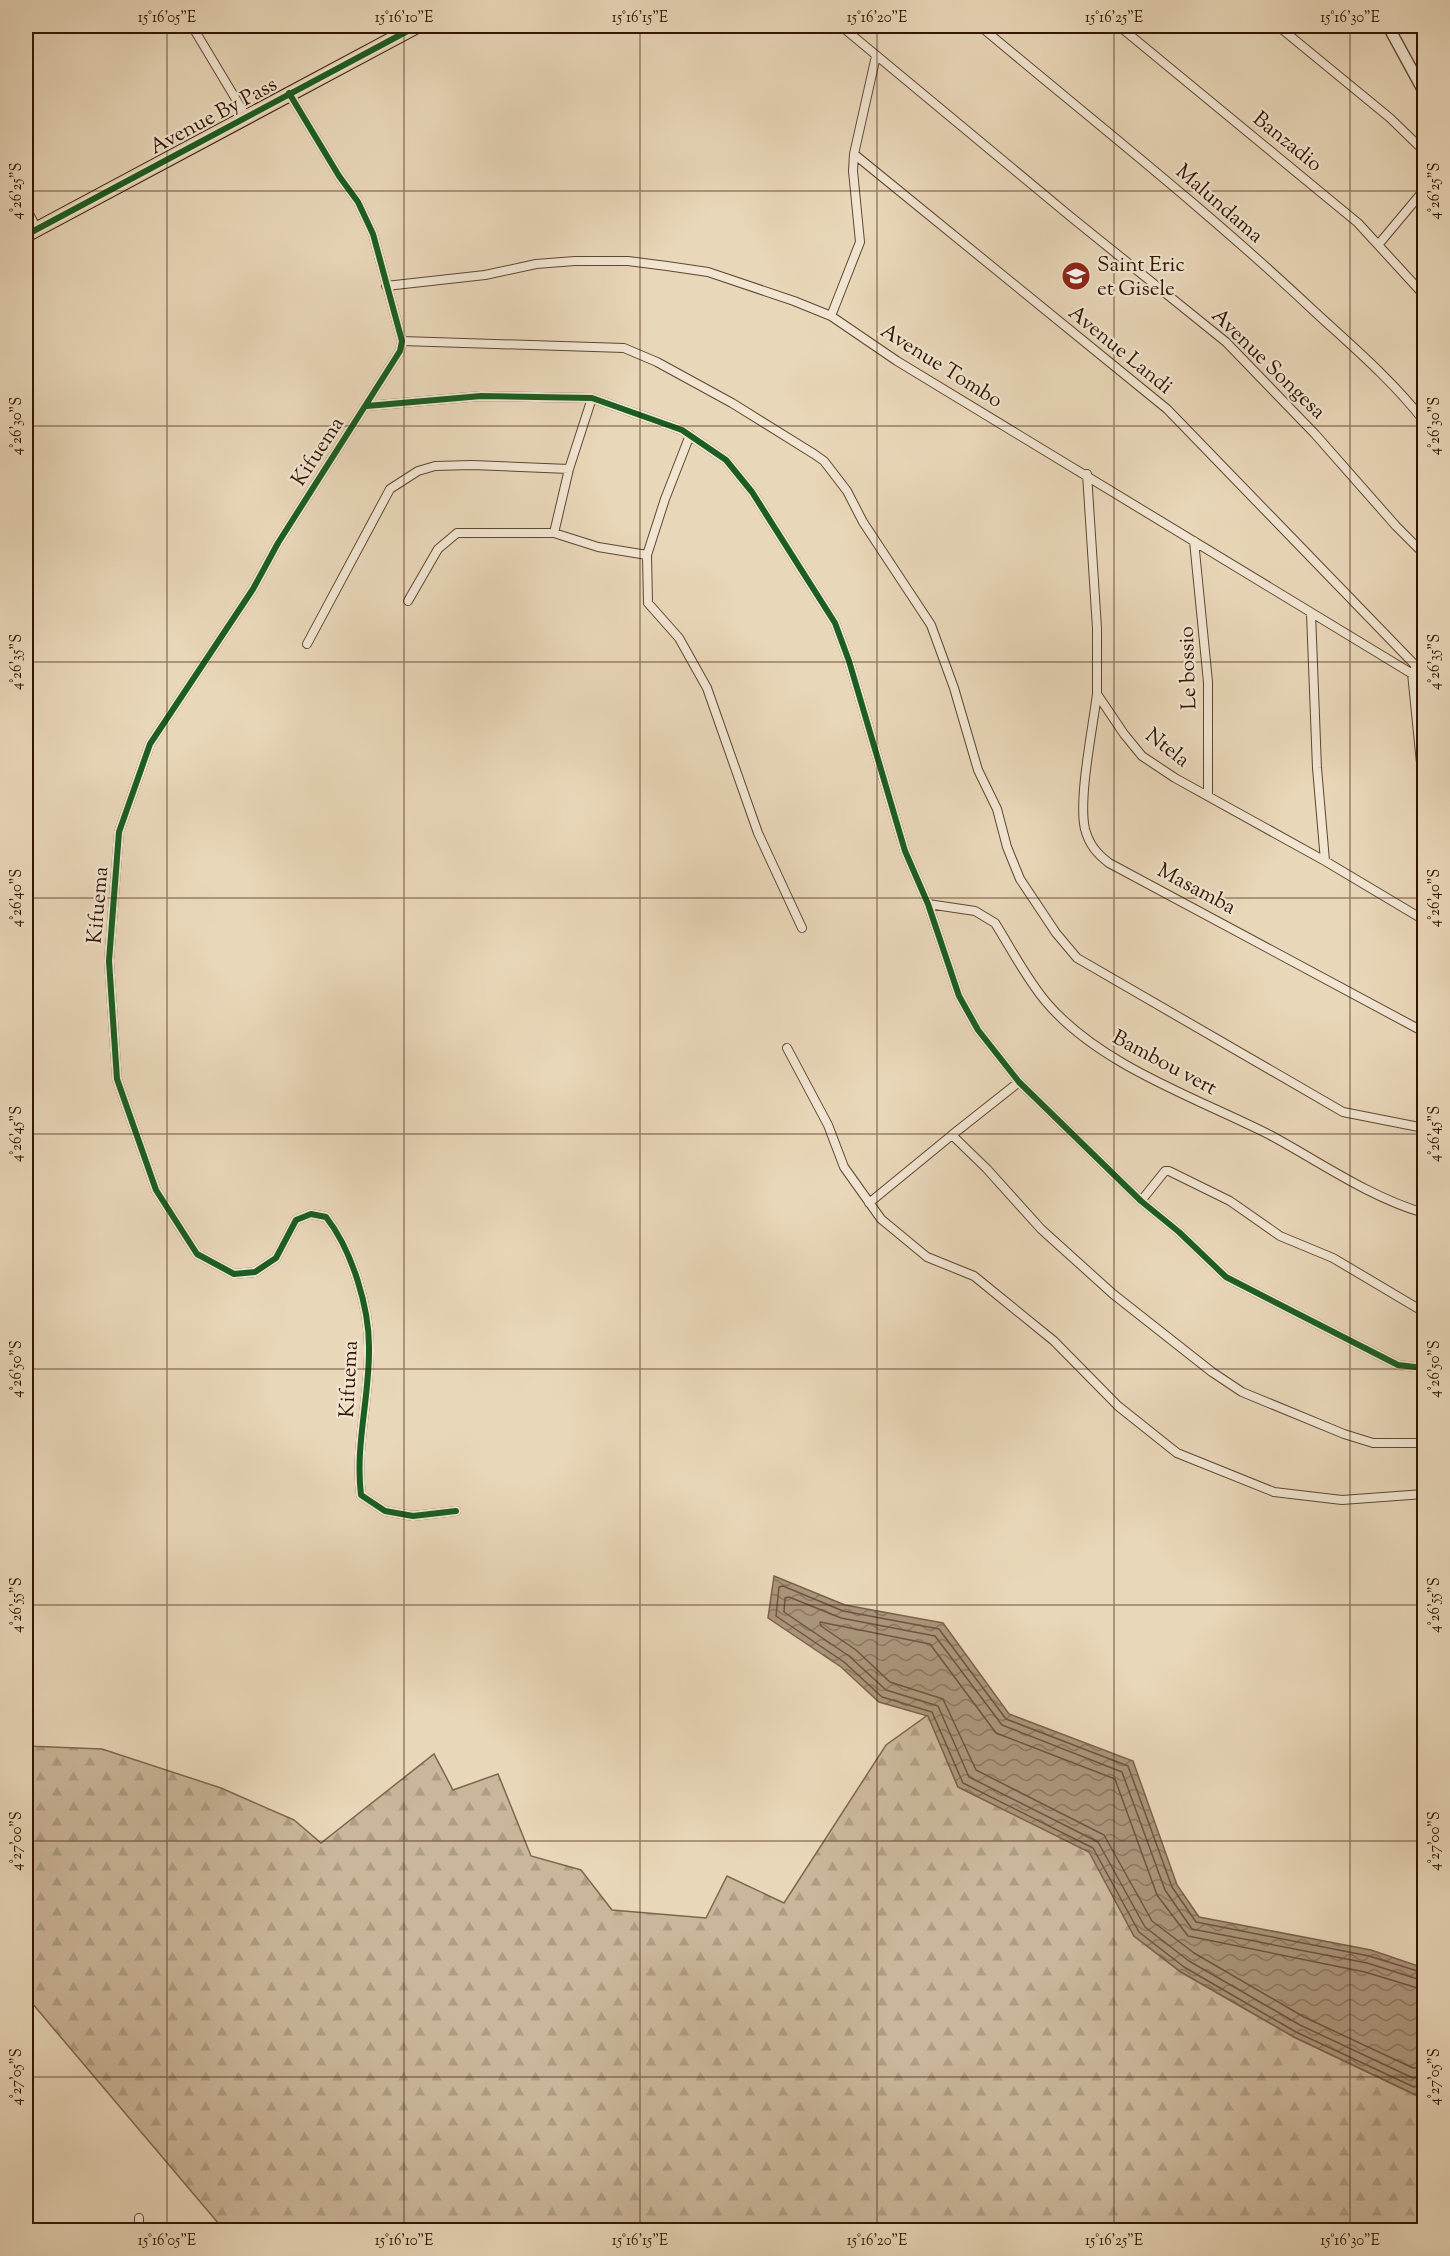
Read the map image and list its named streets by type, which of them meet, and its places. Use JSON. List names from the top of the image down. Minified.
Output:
{"streets":{"highway":["Avenue By Pass"],"street":["Banzadio","Malundama","Avenue Landi","Avenue Songesa","Avenue Tombo","Kifuema","Le bossio","Ntela","Masamba","Bambou vert"]},"crossings":[["Avenue Landi","Avenue Tombo"],["Avenue Tombo","Le bossio"],["Le bossio","Ntela"],["Ntela","Masamba"]],"places":{"school or university":["Saint Eric et Gisele"]},"coordinates":["15°16'05\"E","15°16'10\"E","15°16'15\"E","15°16'20\"E","15°16'25\"E","15°16'30\"E","4°26'25\"S","4°26'30\"S","4°26'35\"S","4°26'40\"S","4°26'45\"S","4°26'50\"S","4°26'55\"S","4°27'00\"S","4°27'05\"S"]}
